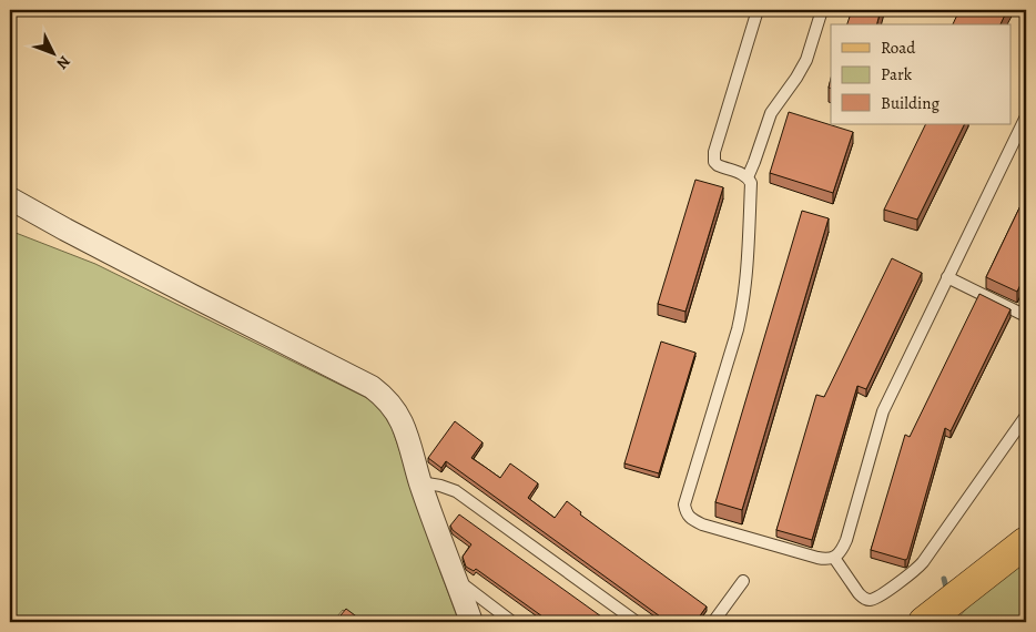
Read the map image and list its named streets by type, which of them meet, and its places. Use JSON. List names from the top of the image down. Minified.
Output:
{"legend":["Road","Park","Building"],"north":"bottom right"}
